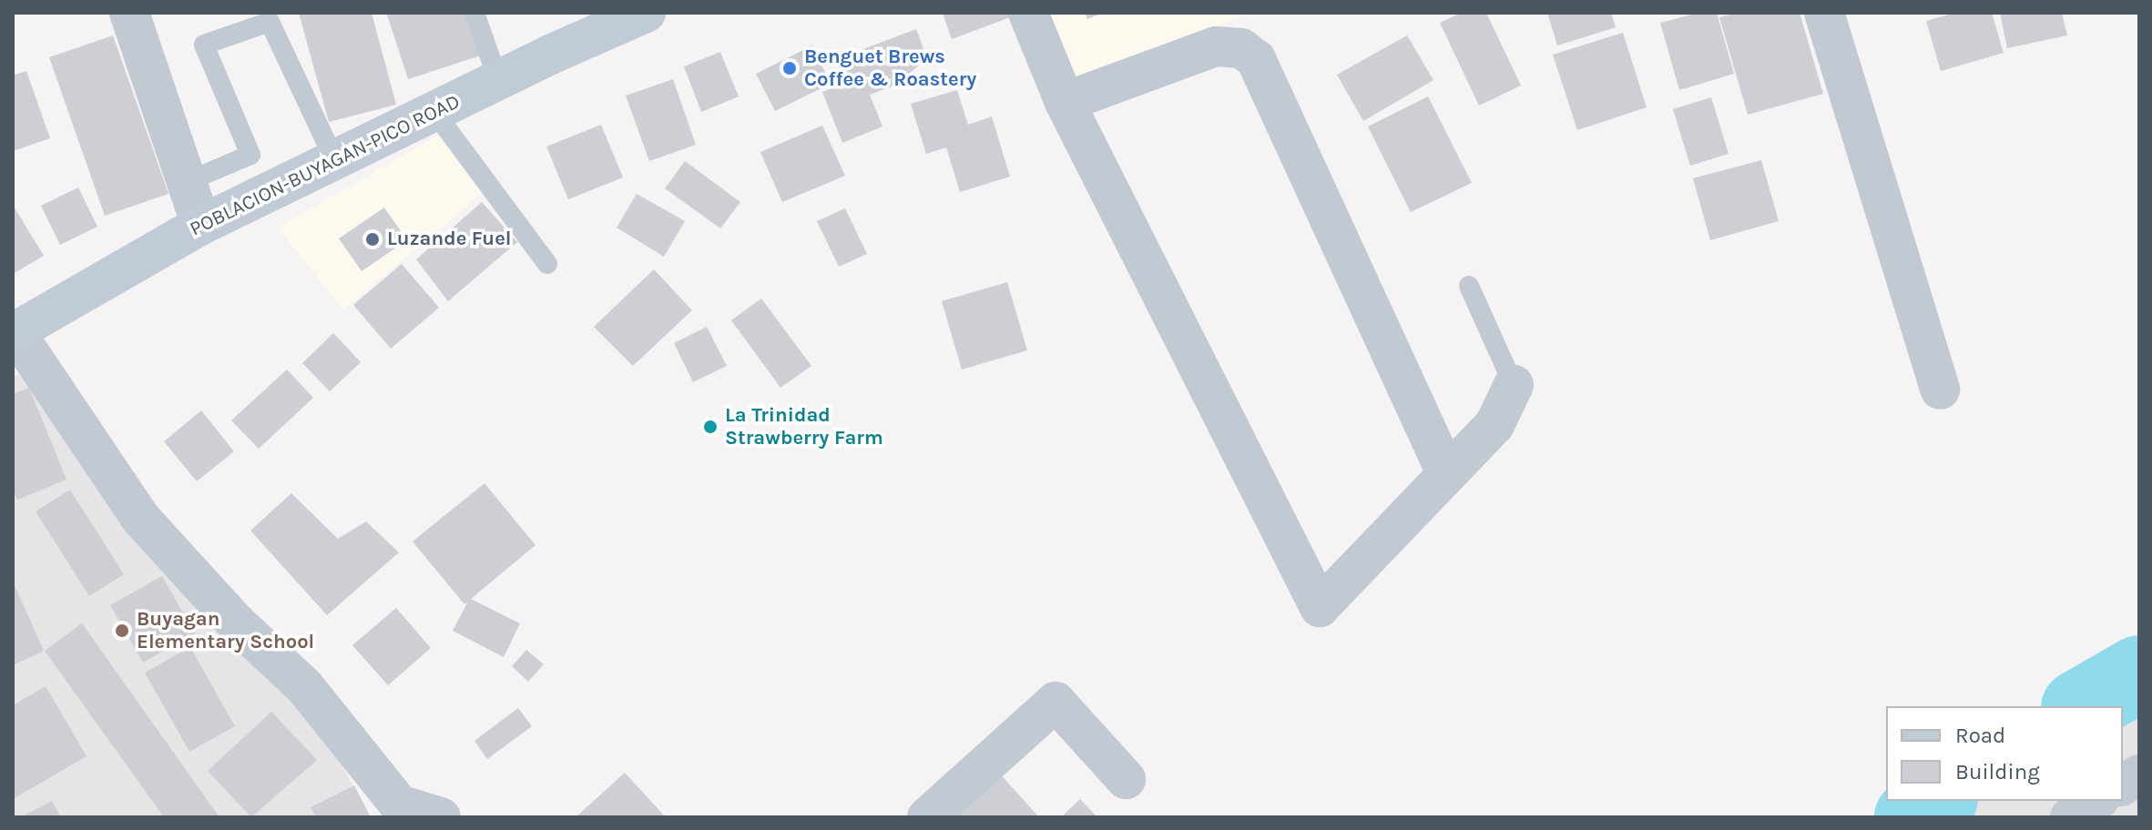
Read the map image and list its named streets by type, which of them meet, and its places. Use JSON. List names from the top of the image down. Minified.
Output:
{"streets":{"main road":["POBLACION-BUYAGAN-PICO ROAD"]},"places":["Benguet Brews Coffee & Roastery","Luzande Fuel","La Trinidad Strawberry Farm","Buyagan Elementary School"],"legend":["Road","Building"]}
